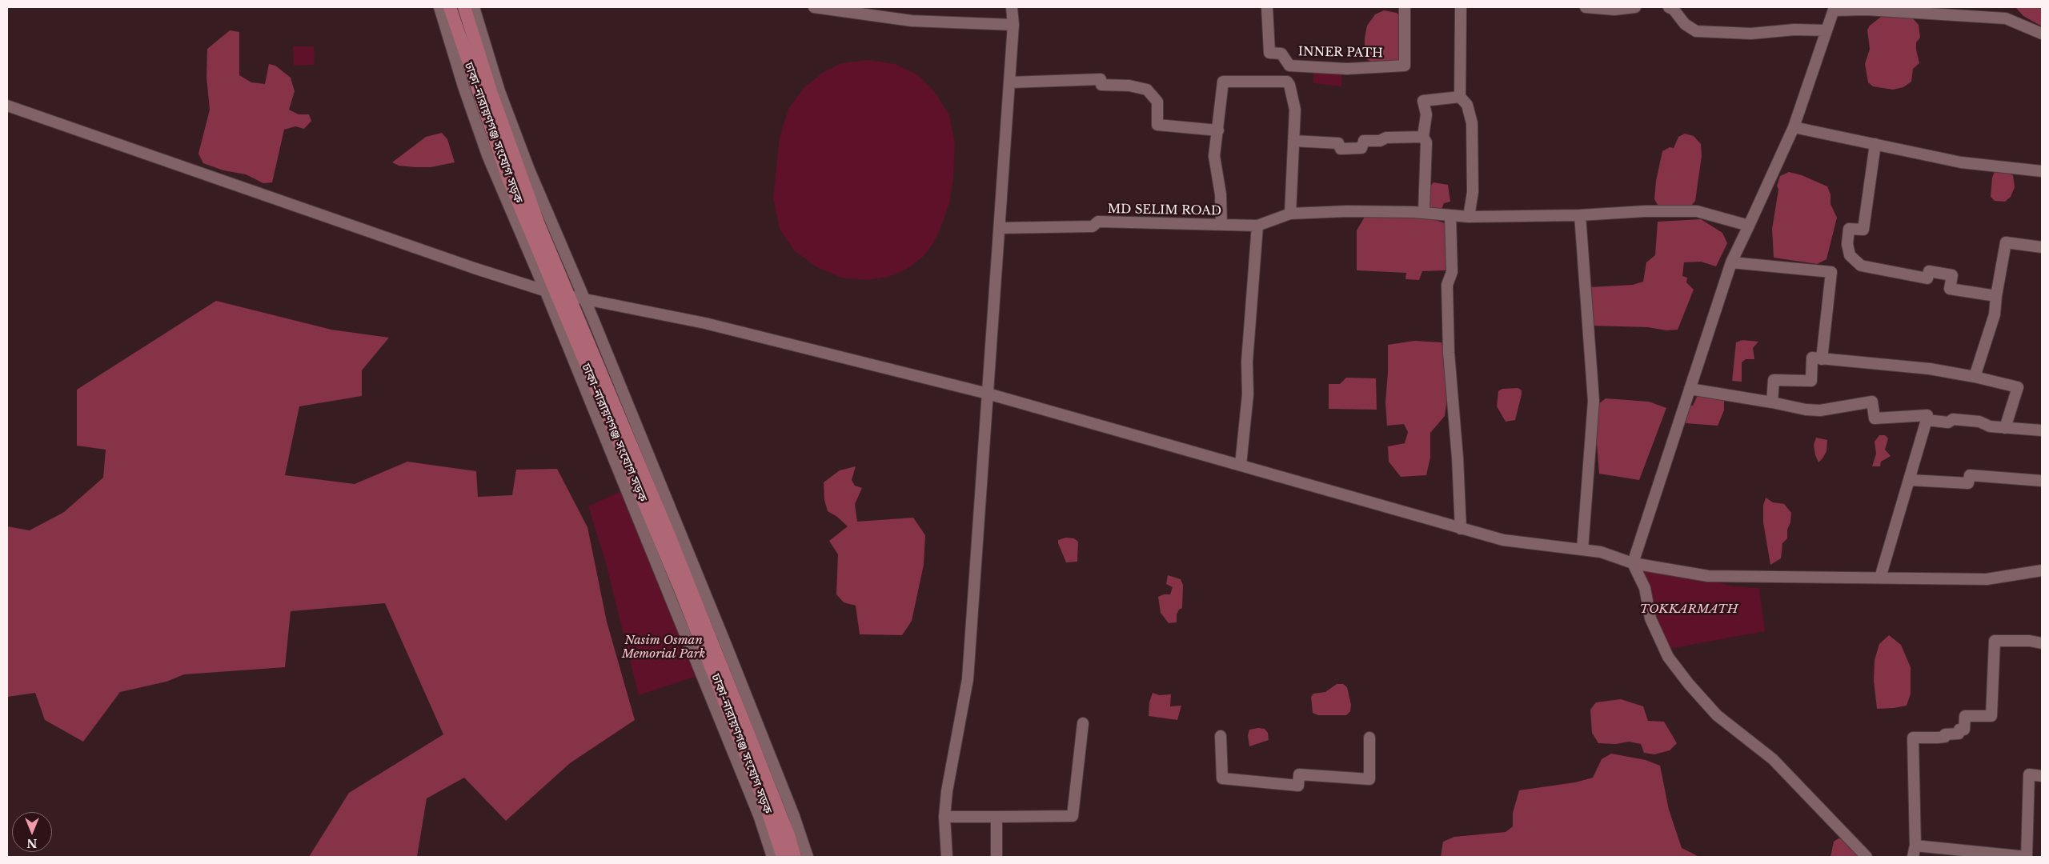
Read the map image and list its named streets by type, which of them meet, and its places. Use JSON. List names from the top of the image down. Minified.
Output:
{"streets":{"main road":["ঢাকা-নারায়ণগঞ্জ সংযোগ সড়ক"],"street":["INNER PATH","MD SELIM ROAD"]},"parks":["TOKKARMATH","Nasim Osman Memorial Park"],"north":"bottom"}
